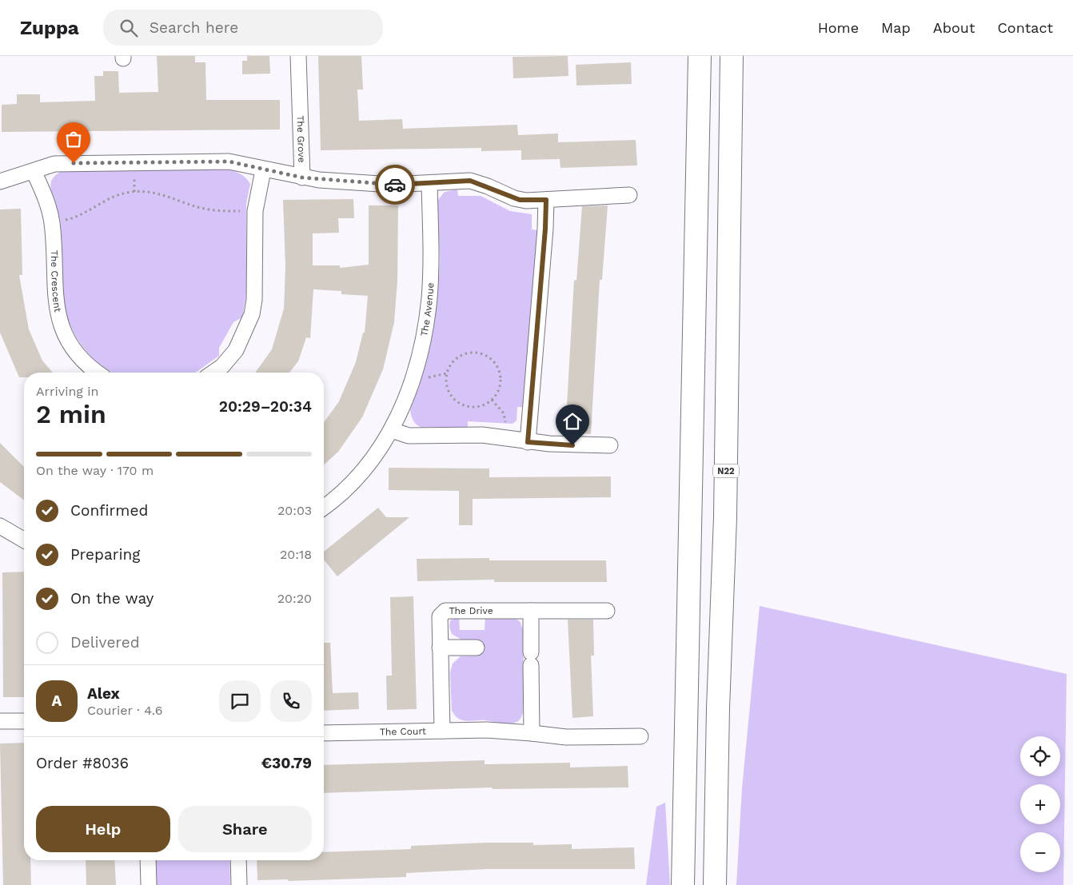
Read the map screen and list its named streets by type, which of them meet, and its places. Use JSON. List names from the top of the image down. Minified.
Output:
{"streets":{"highway":["N22"],"street":["The Grove","The Crescent","The Avenue","The Drive","The Court"]},"crossings":[["The Grove","The Avenue"],["The Drive","The Court"]],"page":{"header":"Zuppa","search":"Search here","nav":["Home","Map","About","Contact"],"heading":["2 min","Arriving in","20:29–20:34"],"panel":["Alex","Courier · 4.6","Order #8036","€30.79"],"bar":"On the way · 170 m","list":[["Confirmed","20:03"],["Preparing","20:18"],["On the way","20:20"],"Delivered"],"round":"A","map_buttons":["+","−"],"buttons":["Help","Share"]}}
